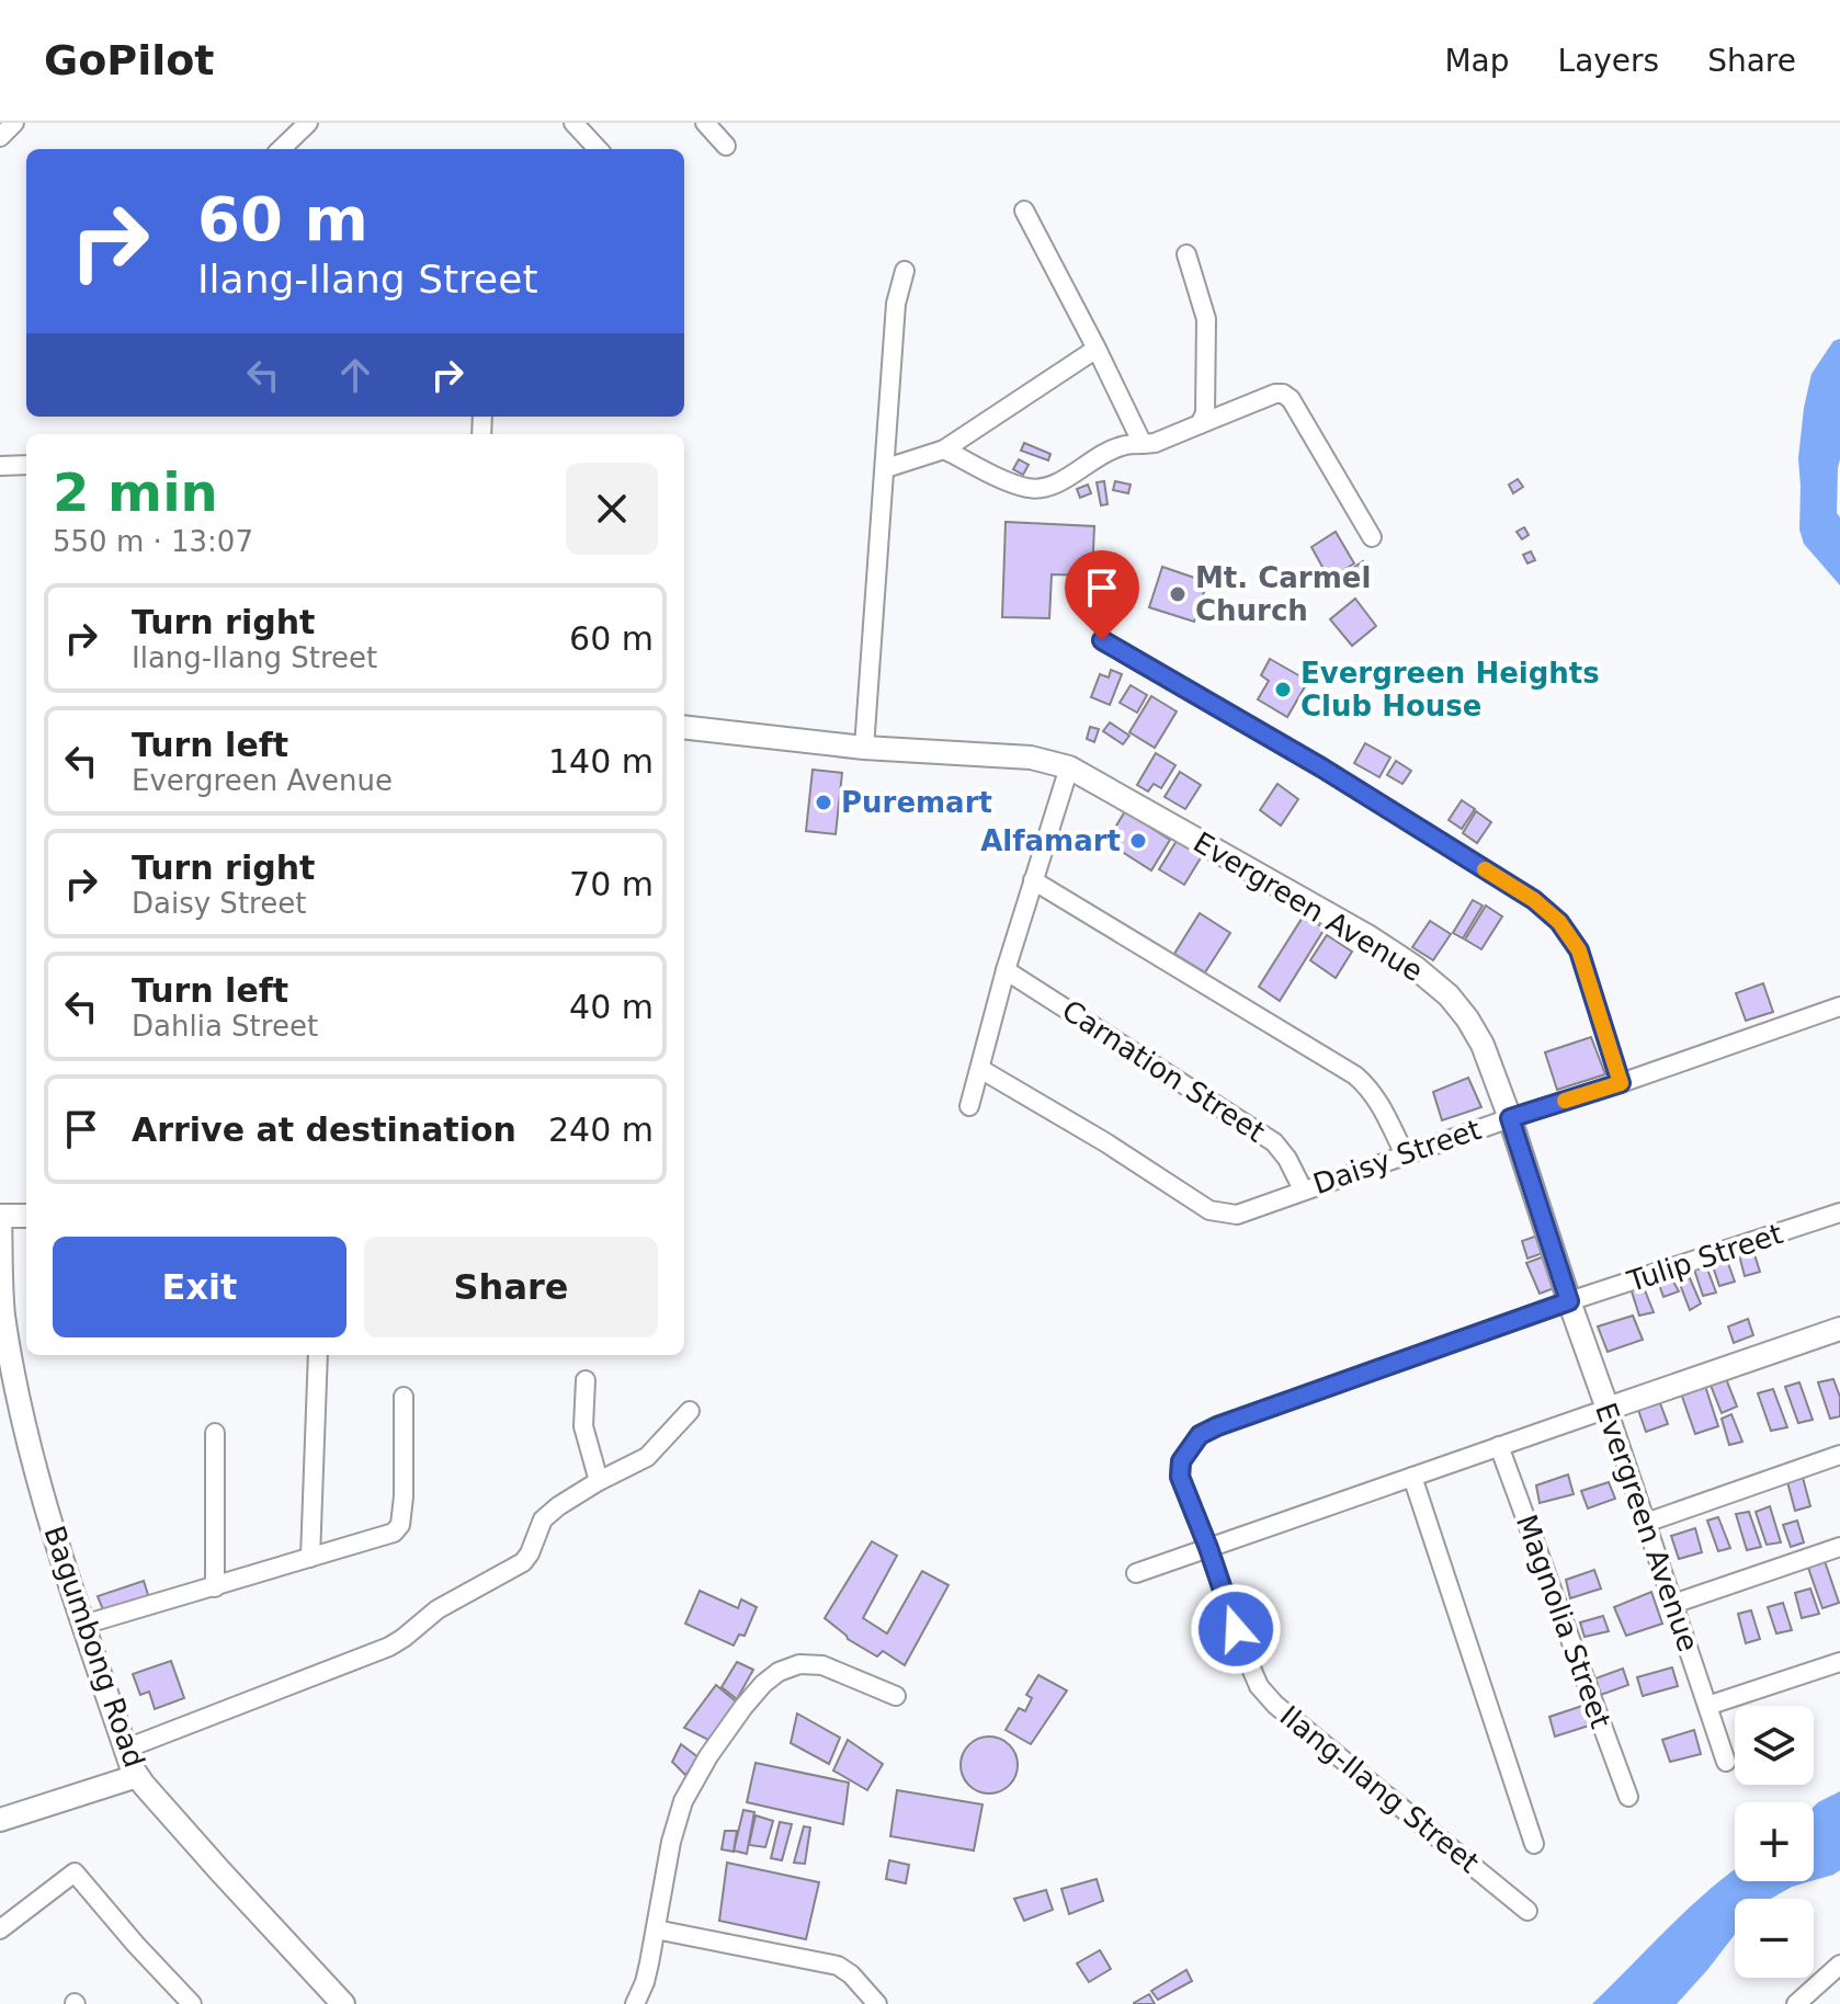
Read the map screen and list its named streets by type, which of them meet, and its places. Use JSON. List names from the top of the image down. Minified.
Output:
{"streets":{"street":["Evergreen Avenue","Carnation Street","Daisy Street","Tulip Street","Magnolia Street","Bagumbong Road","Ilang-Ilang Street"]},"crossings":[["Evergreen Avenue","Daisy Street"],["Evergreen Avenue","Tulip Street"],["Evergreen Avenue","Ilang-Ilang Street"],["Carnation Street","Daisy Street"],["Tulip Street","Ilang-Ilang Street"]],"places":["Mt. Carmel Church","Evergreen Heights Club House","Puremart","Alfamart"],"page":{"header":"GoPilot","nav":["Map","Layers","Share"],"turn":["60 m","Ilang-Ilang Street"],"heading":["2 min","550 m · 13:07"],"list":[{"name":"Turn right","note":"Ilang-Ilang Street","value":"60 m"},{"name":"Turn left","note":"Evergreen Avenue","value":"140 m"},{"name":"Turn right","note":"Daisy Street","value":"70 m"},{"name":"Turn left","note":"Dahlia Street","value":"40 m"},{"name":"Arrive at destination","value":"240 m"}],"buttons":["Exit","Share"],"map_buttons":["+","−"]}}
